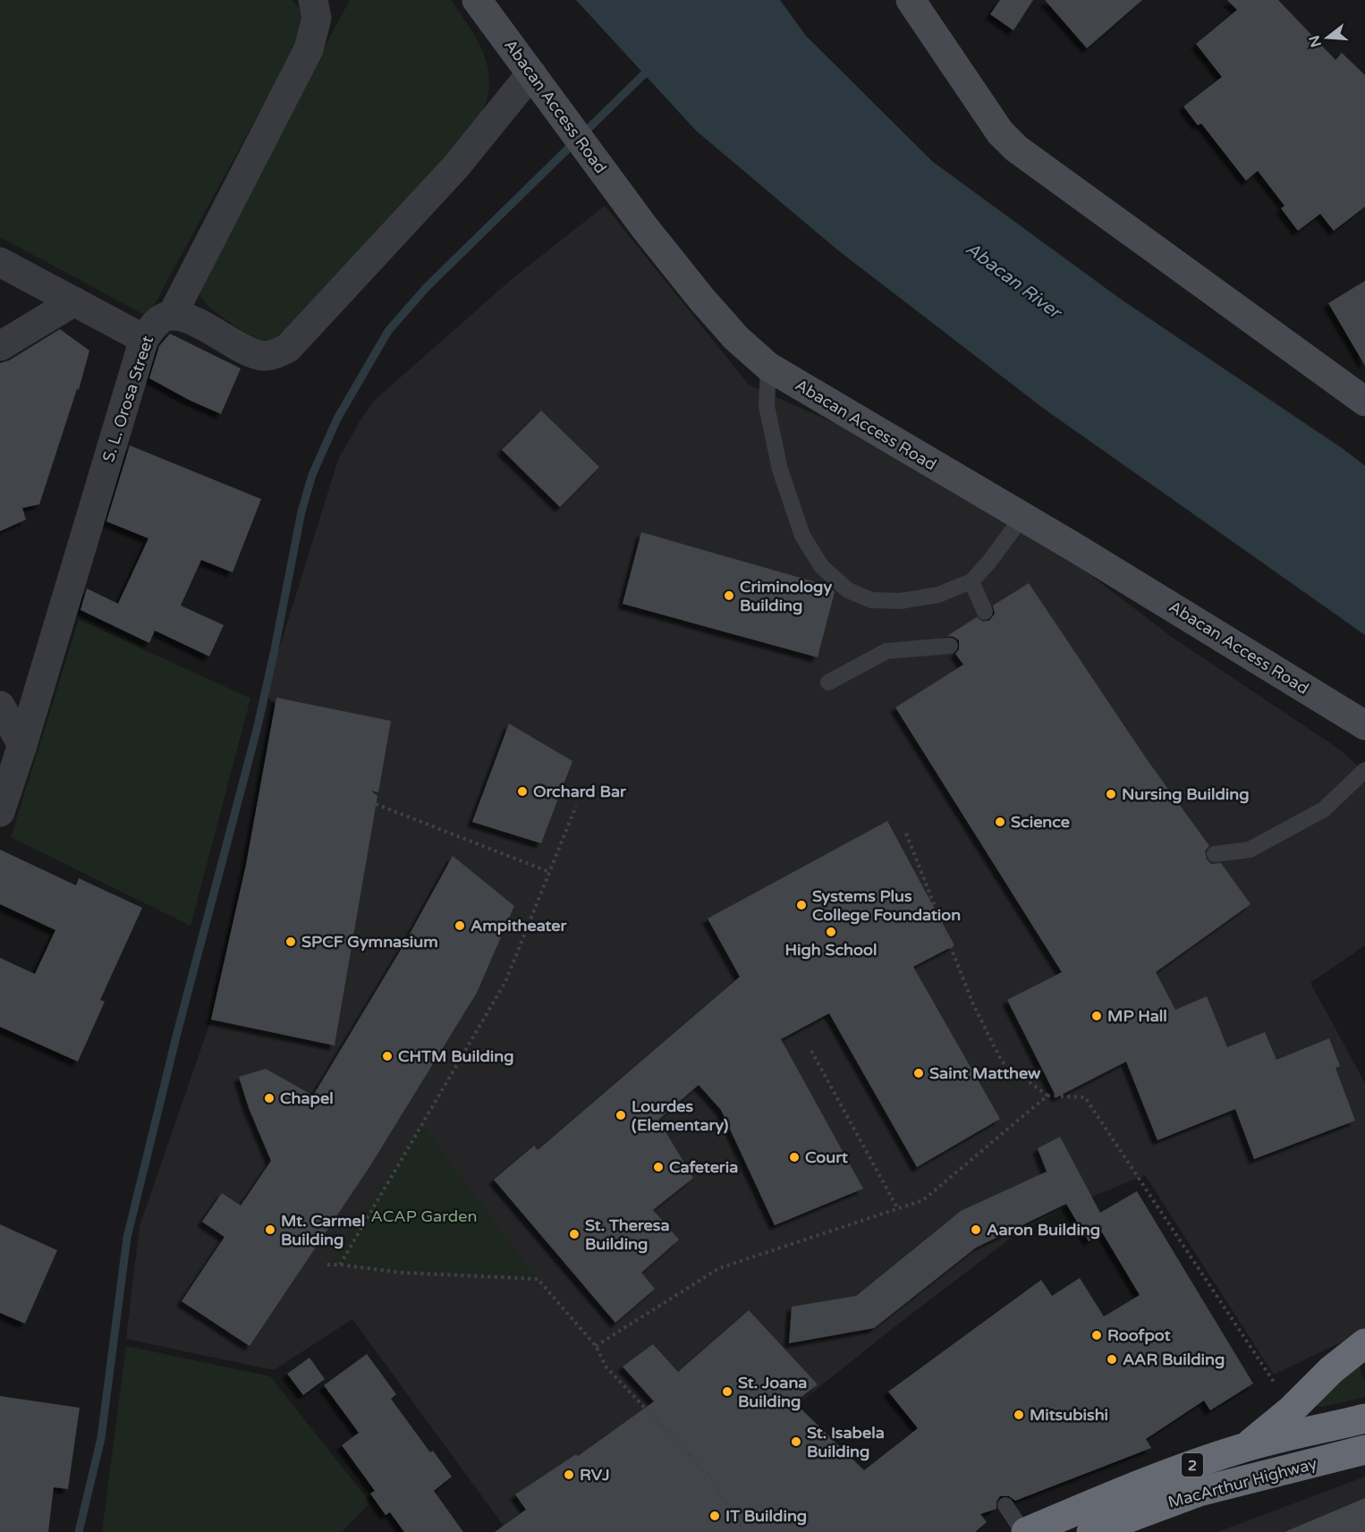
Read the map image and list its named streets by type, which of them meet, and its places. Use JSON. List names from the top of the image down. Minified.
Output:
{"streets":{"highway":["2","MacArthur Highway"],"street":["Abacan Access Road","S. L. Orosa Street"]},"water":["Abacan River"],"parks":["ACAP Garden"],"places":["Criminology Building","Orchard Bar","Nursing Building","Science","Systems Plus College Foundation","Ampitheater","High School","SPCF Gymnasium","MP Hall","CHTM Building","Saint Matthew","Chapel","Lourdes (Elementary)","Court","Cafeteria","Mt. Carmel Building","Aaron Building","St. Theresa Building","Roofpot","AAR Building","St. Joana Building","Mitsubishi","St. Isabela Building","RVJ","IT Building"],"north":"left"}
